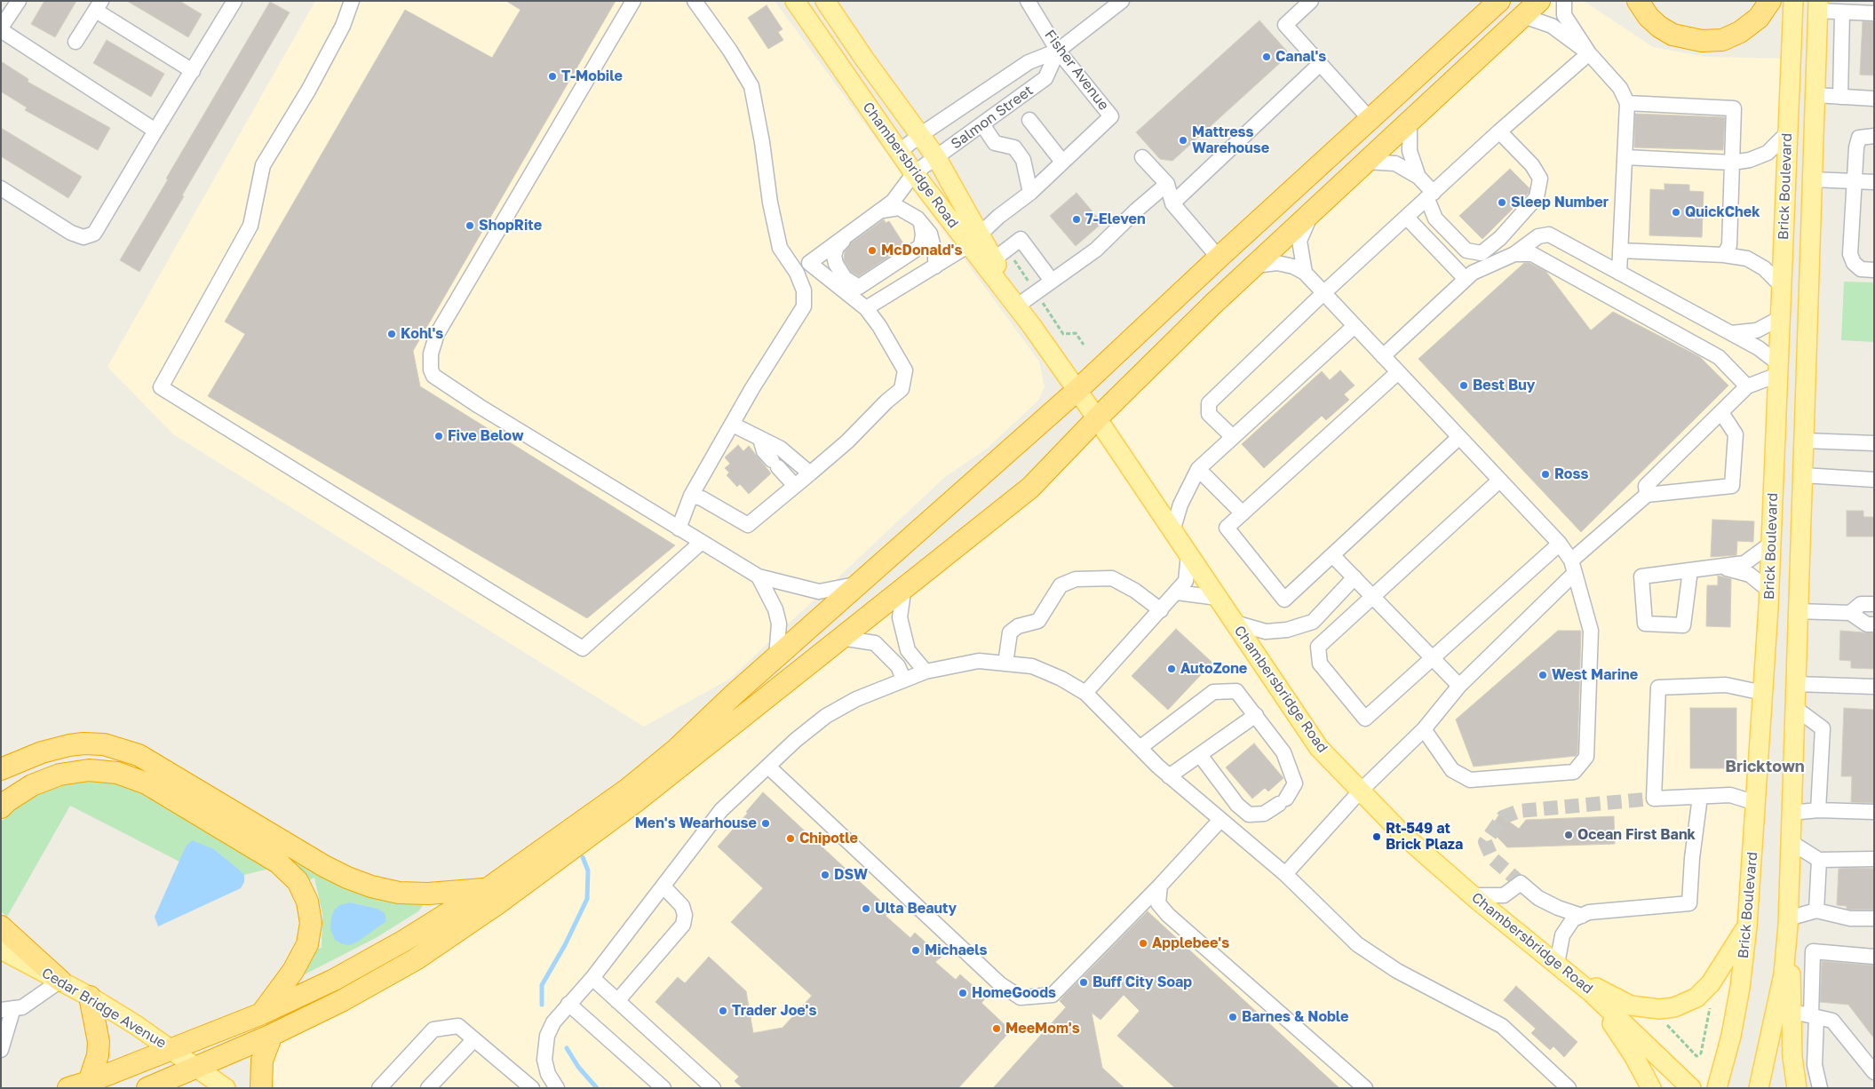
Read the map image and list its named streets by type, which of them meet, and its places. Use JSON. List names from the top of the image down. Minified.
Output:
{"streets":{"main road":["Chambersbridge Road","Brick Boulevard","Cedar Bridge Avenue"],"street":["Fisher Avenue","Salmon Street"]},"crossings":[["Fisher Avenue","Salmon Street"],["Salmon Street","Chambersbridge Road"]],"districts":["Bricktown"],"places":["Canal's","T-Mobile","Mattress Warehouse","Sleep Number","QuickChek","7-Eleven","ShopRite","McDonald's","Kohl's","Best Buy","Five Below","Ross","AutoZone","West Marine","Men's Wearhouse","Ocean First Bank","Rt-549 at Brick Plaza","Chipotle","DSW","Ulta Beauty","Applebee's","Michaels","Buff City Soap","HomeGoods","Trader Joe's","Barnes & Noble","MeeMom's"]}
